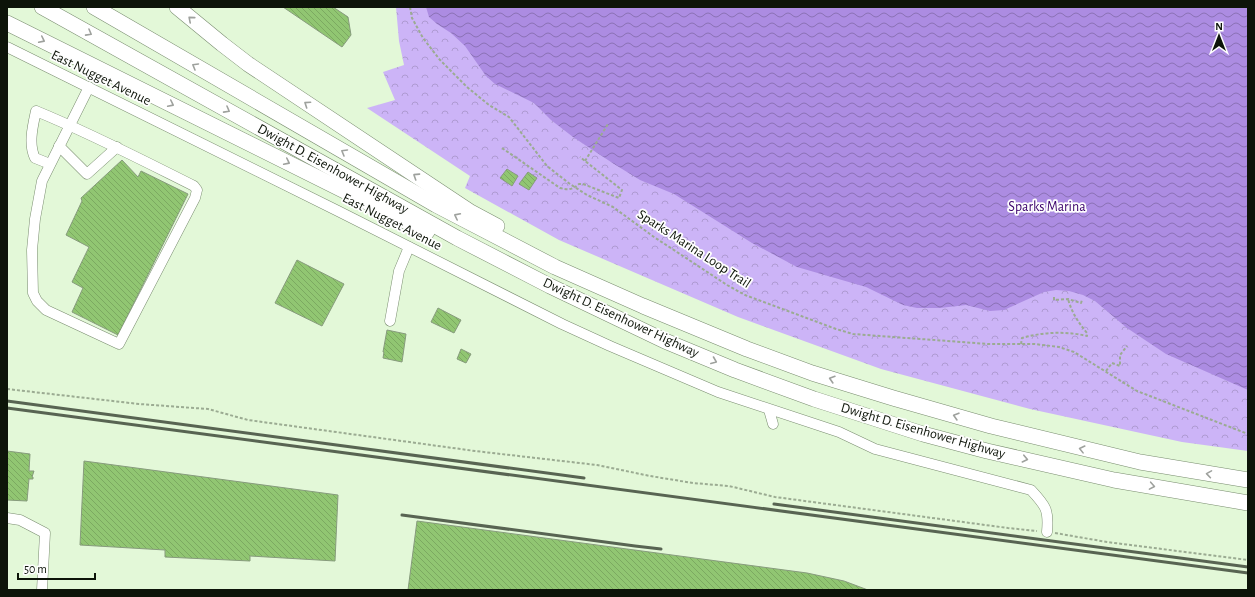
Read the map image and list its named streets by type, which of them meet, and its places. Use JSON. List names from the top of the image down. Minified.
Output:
{"streets":{"highway":["Dwight D. Eisenhower Highway"],"street":["East Nugget Avenue"],"path":["Sparks Marina Loop Trail"]},"parks":["Sparks Marina"],"scale_bar":"50 m","north":"top"}
